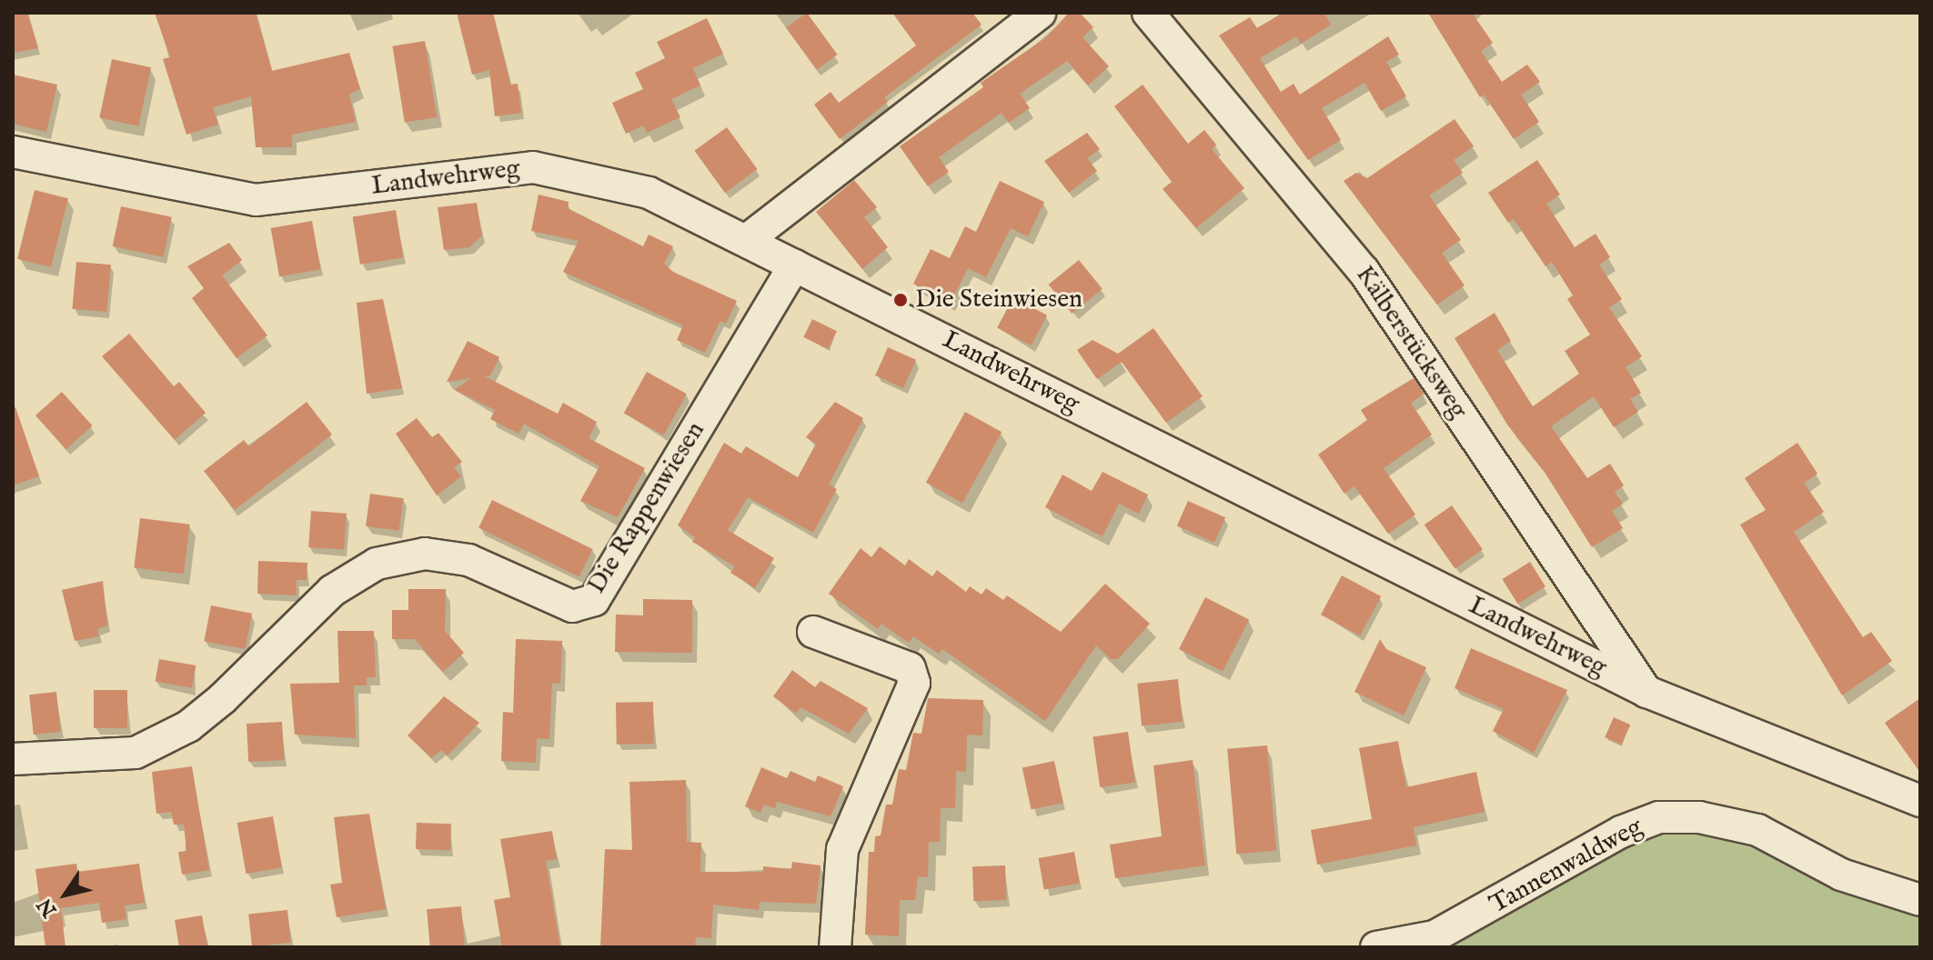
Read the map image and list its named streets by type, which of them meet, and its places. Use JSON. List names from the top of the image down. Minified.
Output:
{"streets":{"street":["Landwehrweg","Kälberstücksweg","Die Rappenwiesen","Tannenwaldweg"]},"crossings":[["Landwehrweg","Kälberstücksweg"],["Landwehrweg","Die Rappenwiesen"]],"places":["Die Steinwiesen"],"north":"bottom left"}
